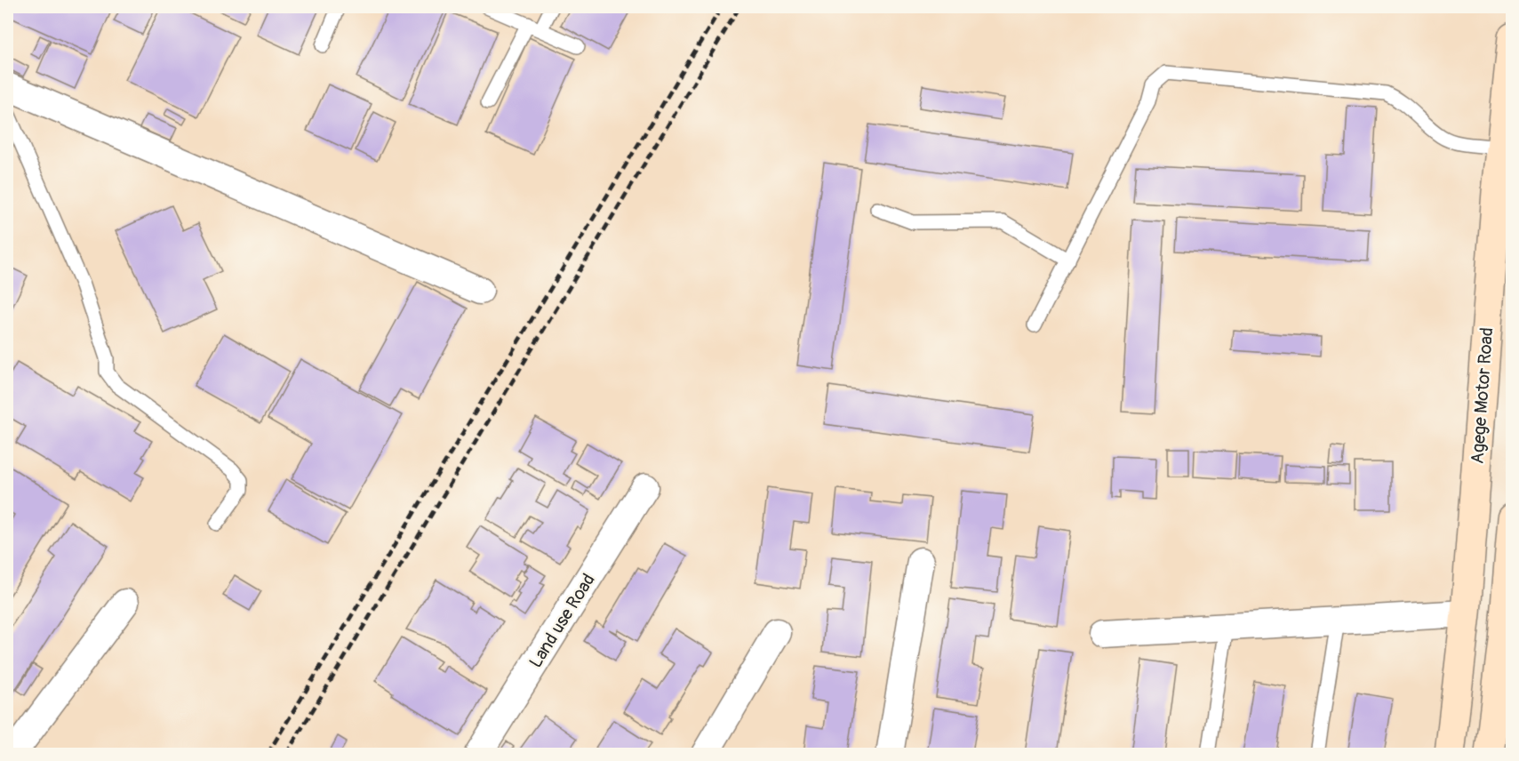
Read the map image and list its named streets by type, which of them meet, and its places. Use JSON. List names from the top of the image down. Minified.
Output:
{"streets":{"main road":["Agege Motor Road"],"street":["Land use Road"]}}
